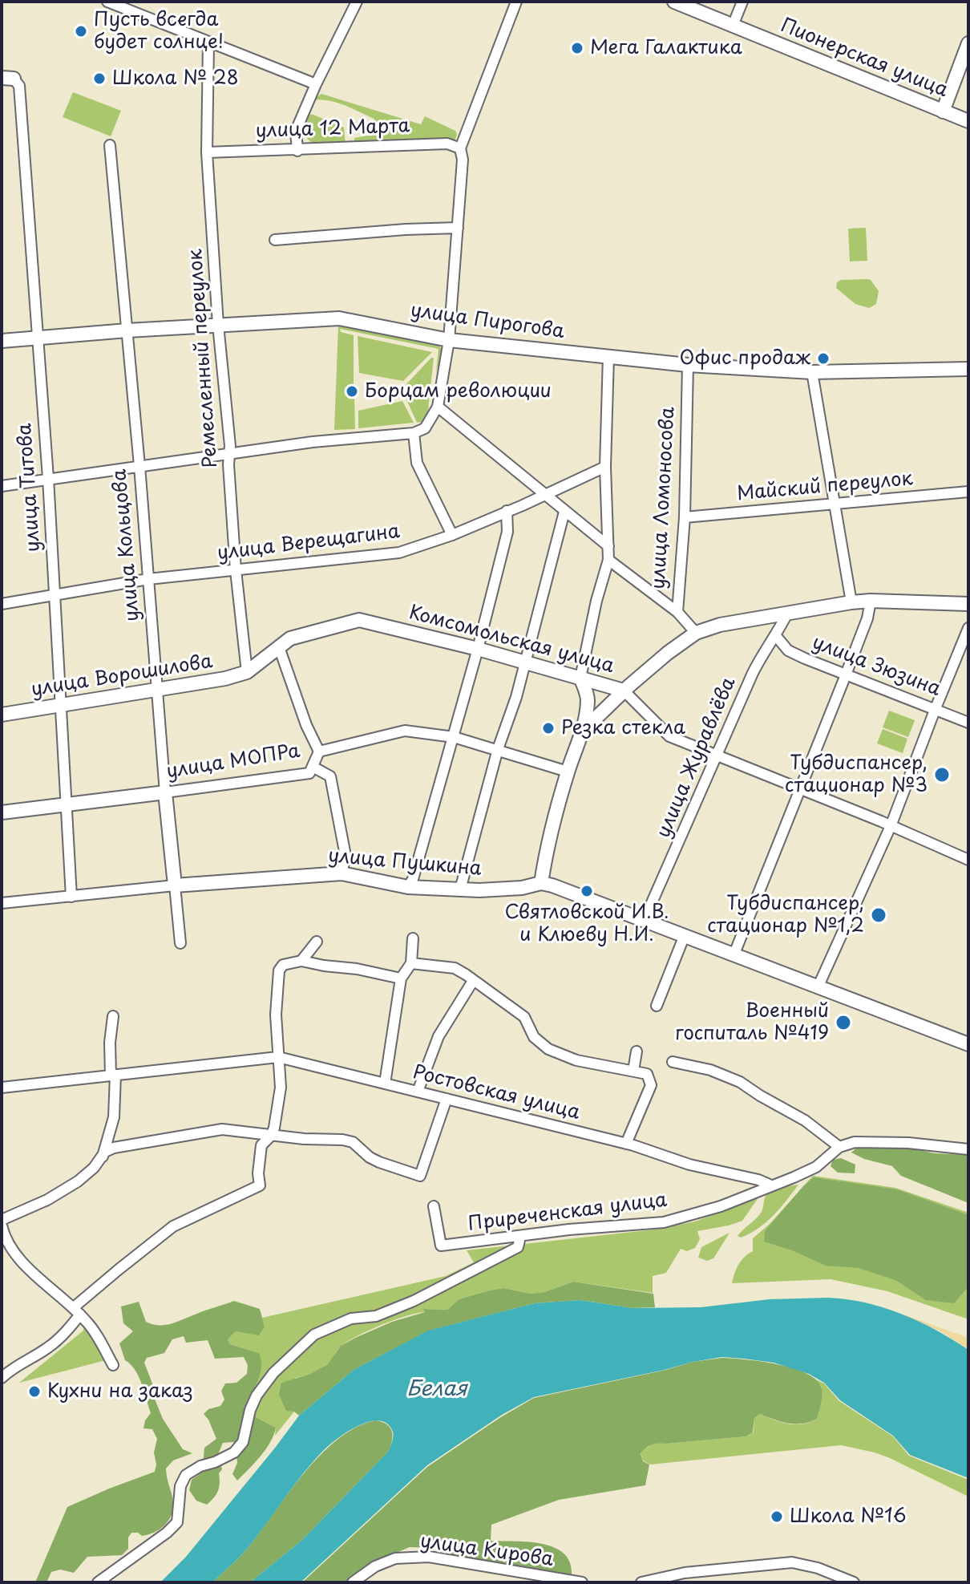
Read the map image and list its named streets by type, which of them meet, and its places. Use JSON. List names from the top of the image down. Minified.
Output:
{"streets":{"main road":["Пионерская улица","улица Пирогова","улица Кольцова","Комсомольская улица","улица Ворошилова","улица МОПРа","улица Пушкина"],"street":["улица 12 Марта","Ремесленный переулок","Майский переулок","улица Титова","улица Ломоносова","улица Верещагина","улица Зюзина","улица Журавлёва","Ростовская улица","Приреченская улица","улица Кирова"]},"crossings":[["улица 12 Марта","Ремесленный переулок"],["улица Пирогова","Ремесленный переулок"],["улица Пирогова","улица Титова"],["улица Пирогова","улица Ломоносова"],["улица Пирогова","улица Кольцова"],["Ремесленный переулок","улица Верещагина"],["Ремесленный переулок","Комсомольская улица"],["Ремесленный переулок","улица Ворошилова"],["Майский переулок","улица Ломоносова"],["улица Титова","улица Верещагина"],["улица Титова","улица Ворошилова"],["улица Титова","улица МОПРа"],["улица Титова","улица Пушкина"],["улица Верещагина","улица Кольцова"],["улица Кольцова","улица Ворошилова"],["улица Кольцова","улица МОПРа"],["улица Кольцова","улица Пушкина"],["Комсомольская улица","улица Ворошилова"],["Комсомольская улица","улица Журавлёва"],["улица Зюзина","улица Журавлёва"],["улица Журавлёва","улица Пушкина"],["Ростовская улица","Приреченская улица"]],"water":["Белая"],"places":["Пусть всегда будет солнце!","Мега Галактика","Школа № 28","Офис продаж","Борцам революции","Резка стекла","Тубдиспансер, стационар №3","Святловской И.В. и Клюеву Н.И.","Тубдиспансер, стационар №1,2","Военный госпиталь №419","Кухни на заказ","Школа №16"]}
